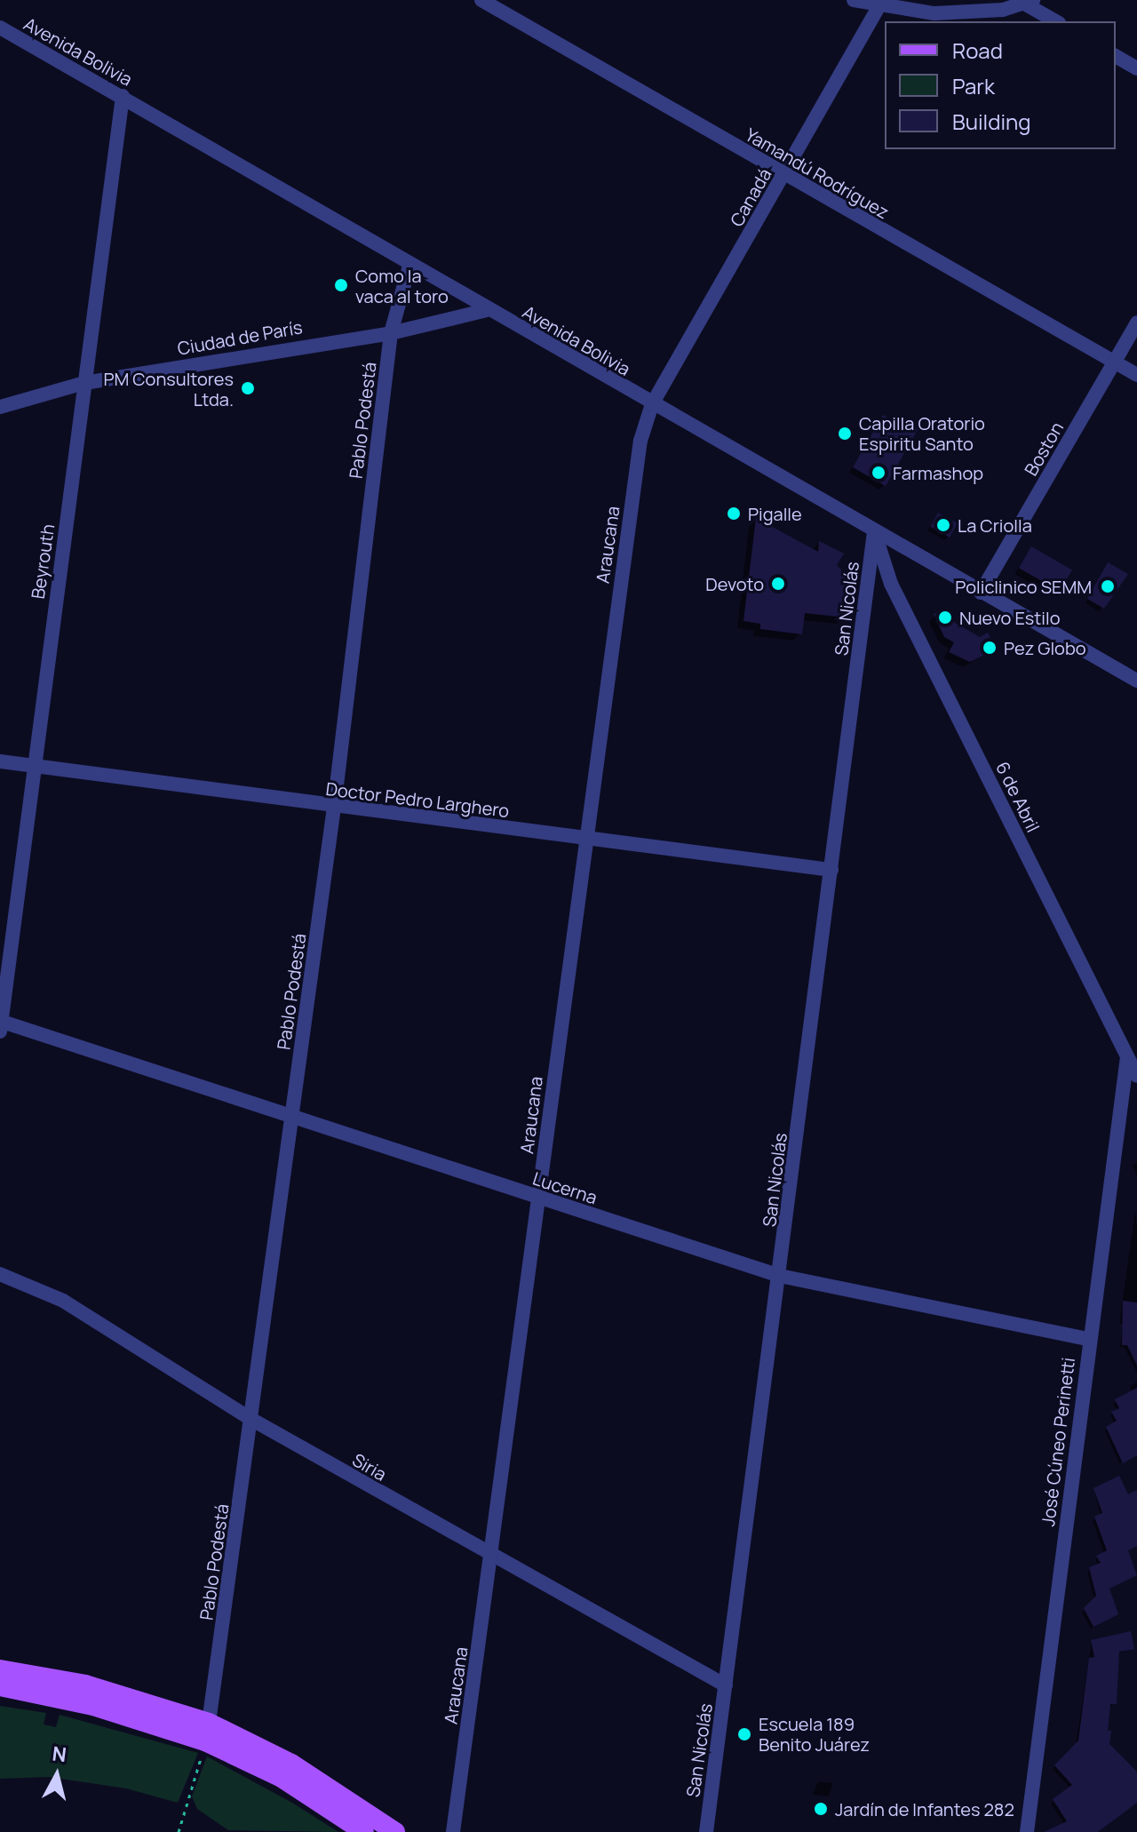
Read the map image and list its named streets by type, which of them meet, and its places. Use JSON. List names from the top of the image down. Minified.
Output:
{"streets":{"street":["Avenida Bolivia","Yamandú Rodríguez","Canadá","Ciudad de París","Pablo Podestá","Boston","Araucana","Beyrouth","San Nicolás","6 de Abril","Doctor Pedro Larghero","Lucerna","José Cúneo Perinetti","Siria"]},"crossings":[["Avenida Bolivia","Canadá"],["Avenida Bolivia","Ciudad de París"],["Avenida Bolivia","Pablo Podestá"],["Avenida Bolivia","Boston"],["Avenida Bolivia","Araucana"],["Avenida Bolivia","Beyrouth"],["Avenida Bolivia","San Nicolás"],["Avenida Bolivia","6 de Abril"],["Yamandú Rodríguez","Canadá"],["Yamandú Rodríguez","Boston"],["Canadá","Araucana"],["Ciudad de París","Pablo Podestá"],["Ciudad de París","Beyrouth"],["Pablo Podestá","Doctor Pedro Larghero"],["Pablo Podestá","Lucerna"],["Pablo Podestá","Siria"],["Araucana","Doctor Pedro Larghero"],["Araucana","Lucerna"],["Araucana","Siria"],["Beyrouth","Doctor Pedro Larghero"],["Beyrouth","Lucerna"],["San Nicolás","6 de Abril"],["San Nicolás","Doctor Pedro Larghero"],["San Nicolás","Lucerna"],["San Nicolás","Siria"],["6 de Abril","José Cúneo Perinetti"],["Lucerna","José Cúneo Perinetti"]],"places":["Como la vaca al toro","PM Consultores Ltda.","Capilla Oratorio Espiritu Santo","Farmashop","Pigalle","La Criolla","Devoto","Policlinico SEMM","Nuevo Estilo","Pez Globo","Escuela 189 Benito Juárez","Jardín de Infantes 282"],"legend":["Road","Park","Building"],"north":"top"}
